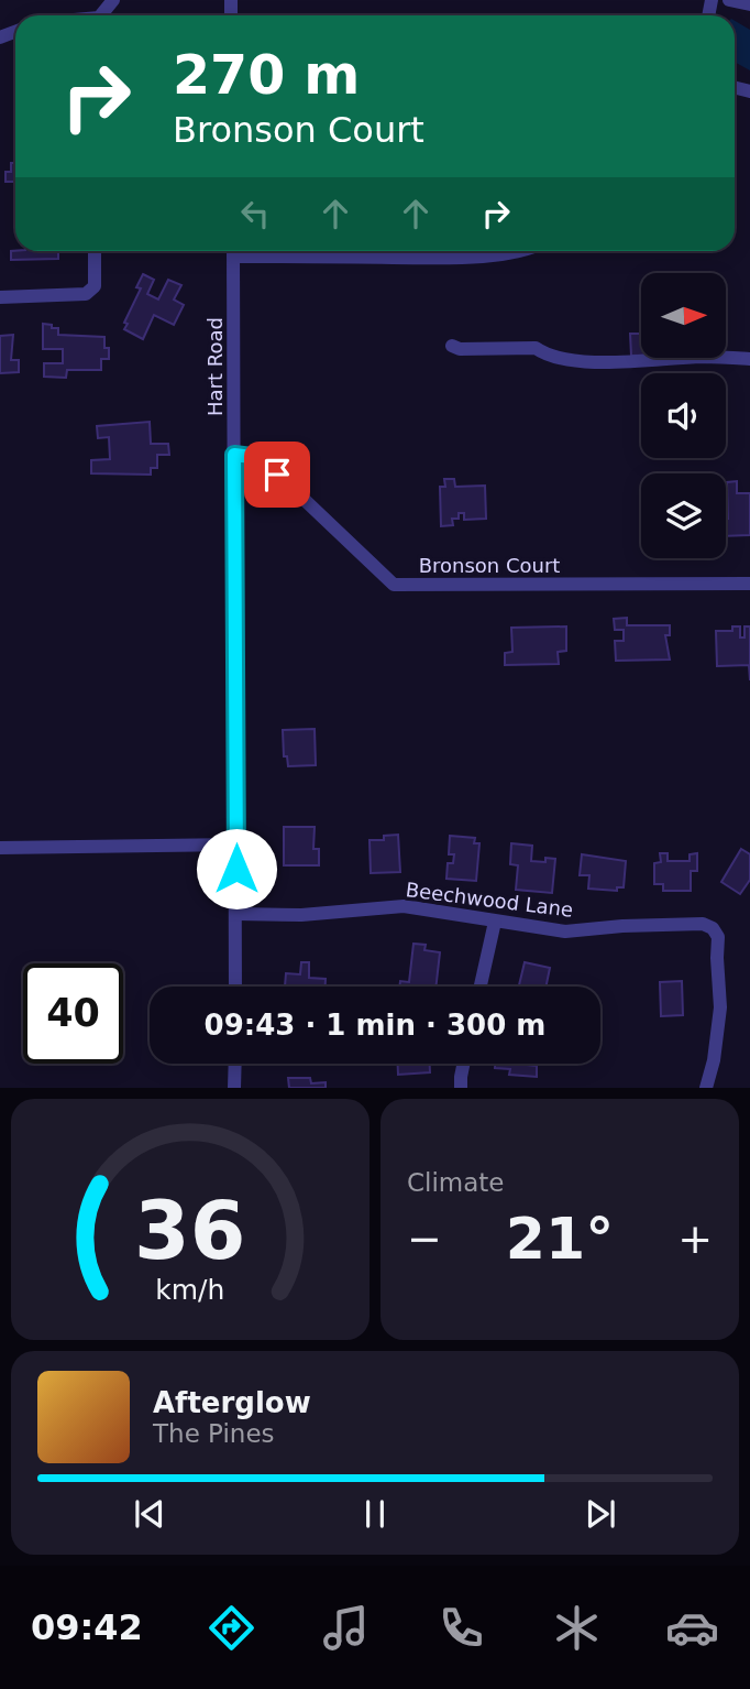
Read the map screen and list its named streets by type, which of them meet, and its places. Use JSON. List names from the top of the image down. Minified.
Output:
{"streets":{"street":["Hart Road","Bronson Court","Beechwood Lane"]},"crossings":[["Hart Road","Bronson Court"],["Hart Road","Beechwood Lane"]],"north":"right","page":{"turn":["270 m","Bronson Court"],"limit":"40","trip":"09:43 · 1 min · 300 m","tile":"Climate","heat":["−","21°","+"],"song":["Afterglow","The Pines"],"tabs":"09:42","gauge":["36","km/h"]}}
